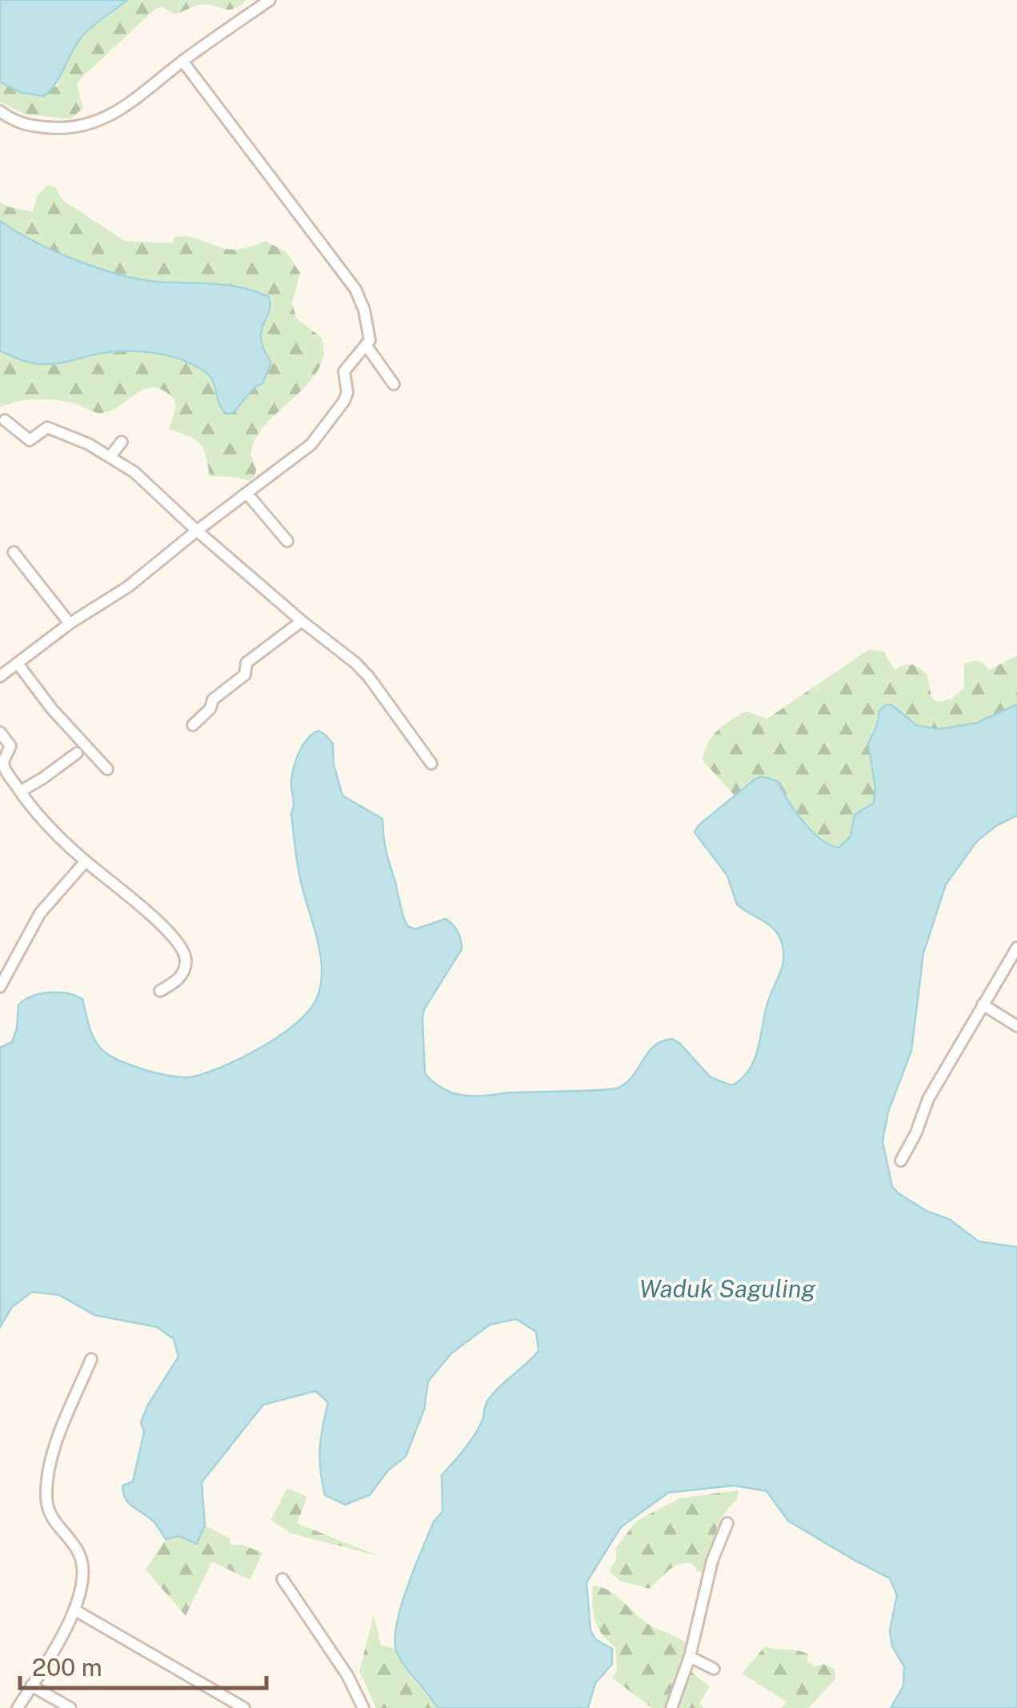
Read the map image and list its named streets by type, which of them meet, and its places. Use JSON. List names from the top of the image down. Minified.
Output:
{"water":["Waduk Saguling"],"scale_bar":"200 m"}
